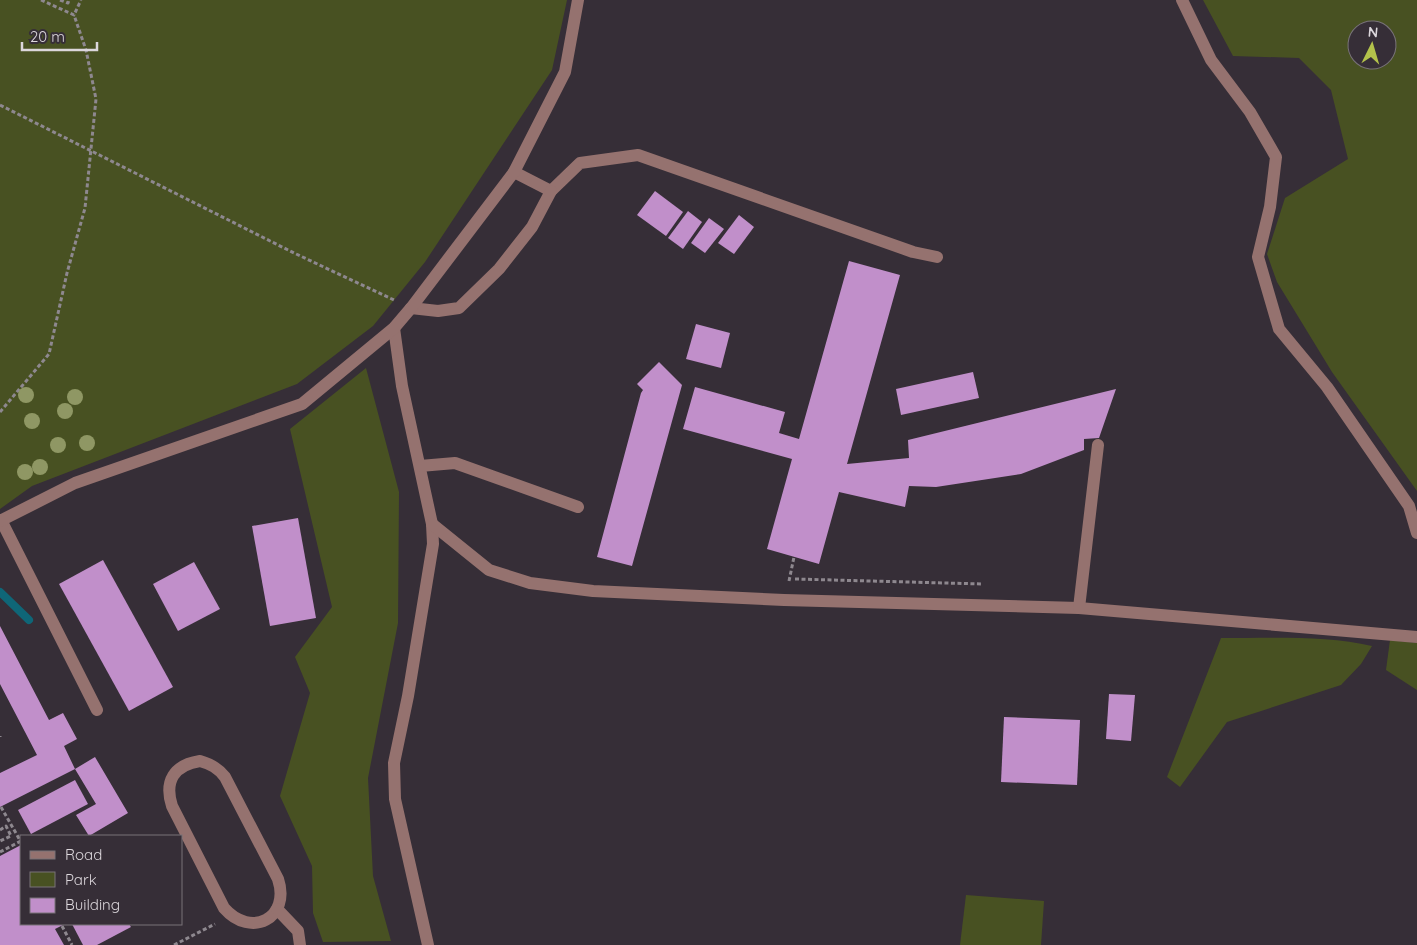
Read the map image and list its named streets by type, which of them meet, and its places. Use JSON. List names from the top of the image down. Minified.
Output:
{"legend":["Road","Park","Building"],"scale_bar":"20 m","north":"top"}
